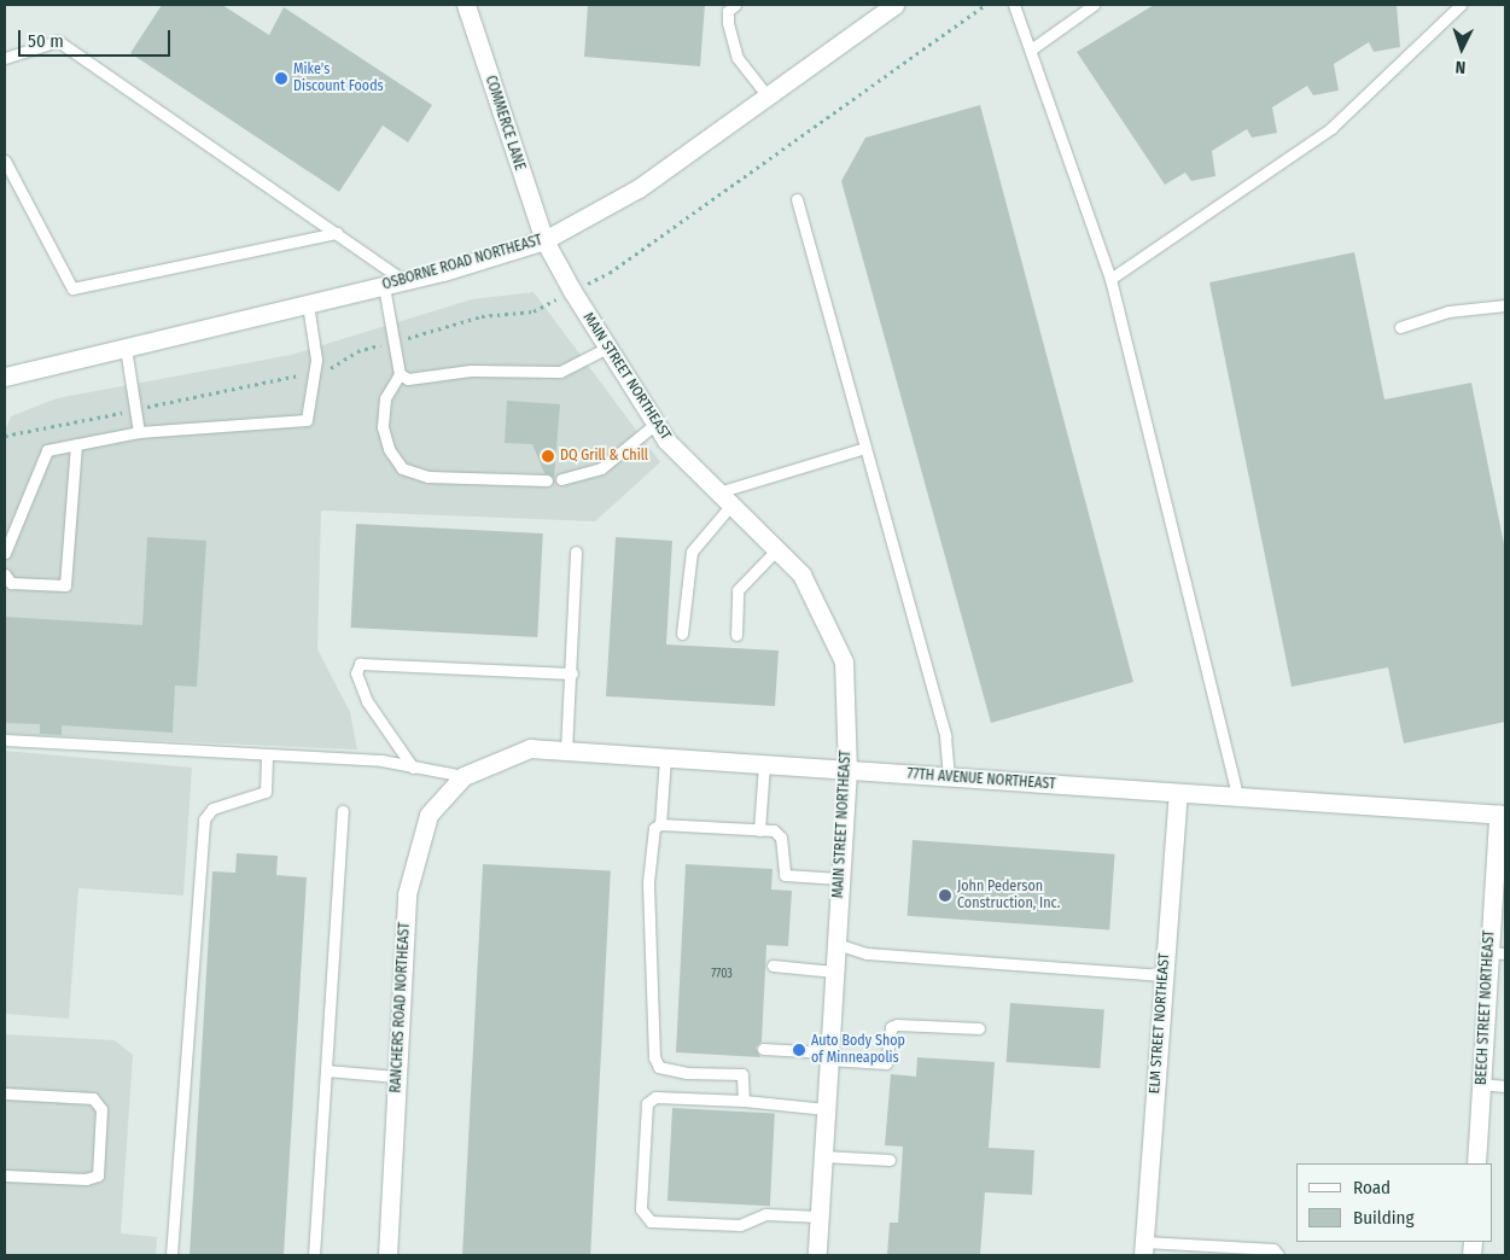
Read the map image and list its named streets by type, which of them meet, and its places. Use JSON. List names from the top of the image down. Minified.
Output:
{"streets":{"street":["COMMERCE LANE","OSBORNE ROAD NORTHEAST","MAIN STREET NORTHEAST","77TH AVENUE NORTHEAST","RANCHERS ROAD NORTHEAST","BEECH STREET NORTHEAST","ELM STREET NORTHEAST"]},"crossings":[["COMMERCE LANE","OSBORNE ROAD NORTHEAST"],["COMMERCE LANE","MAIN STREET NORTHEAST"],["OSBORNE ROAD NORTHEAST","MAIN STREET NORTHEAST"],["MAIN STREET NORTHEAST","77TH AVENUE NORTHEAST"],["77TH AVENUE NORTHEAST","RANCHERS ROAD NORTHEAST"],["77TH AVENUE NORTHEAST","BEECH STREET NORTHEAST"],["77TH AVENUE NORTHEAST","ELM STREET NORTHEAST"]],"places":["Mike's Discount Foods","DQ Grill & Chill","John Pederson Construction, Inc.","Auto Body Shop of Minneapolis"],"house_numbers":["7703"],"legend":["Road","Building"],"scale_bar":"50 m","north":"bottom"}
